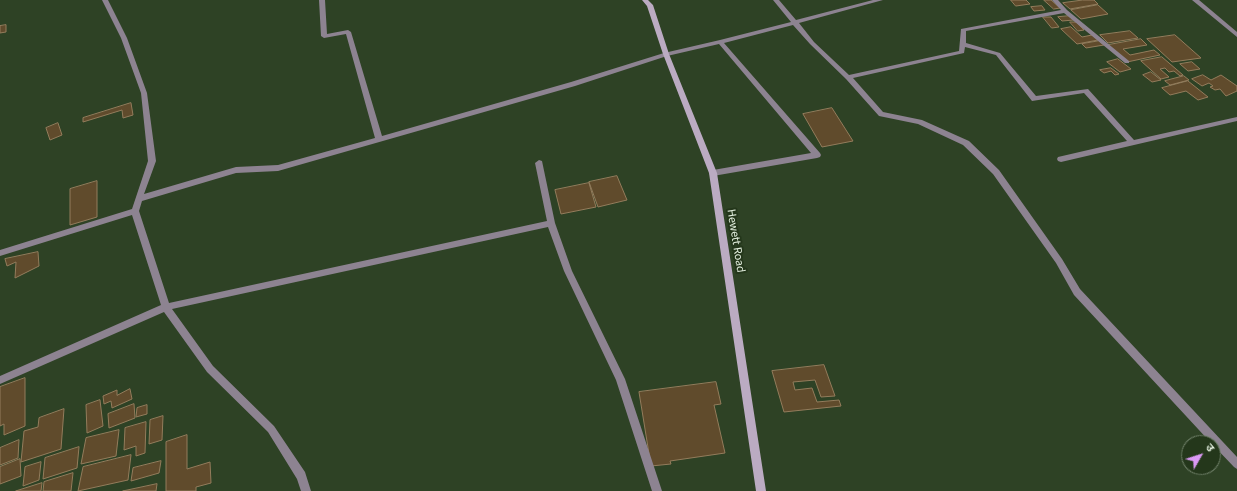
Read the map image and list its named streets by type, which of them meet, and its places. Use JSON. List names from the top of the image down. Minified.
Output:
{"streets":{"main road":["Hewett Road"]},"north":"top right"}
